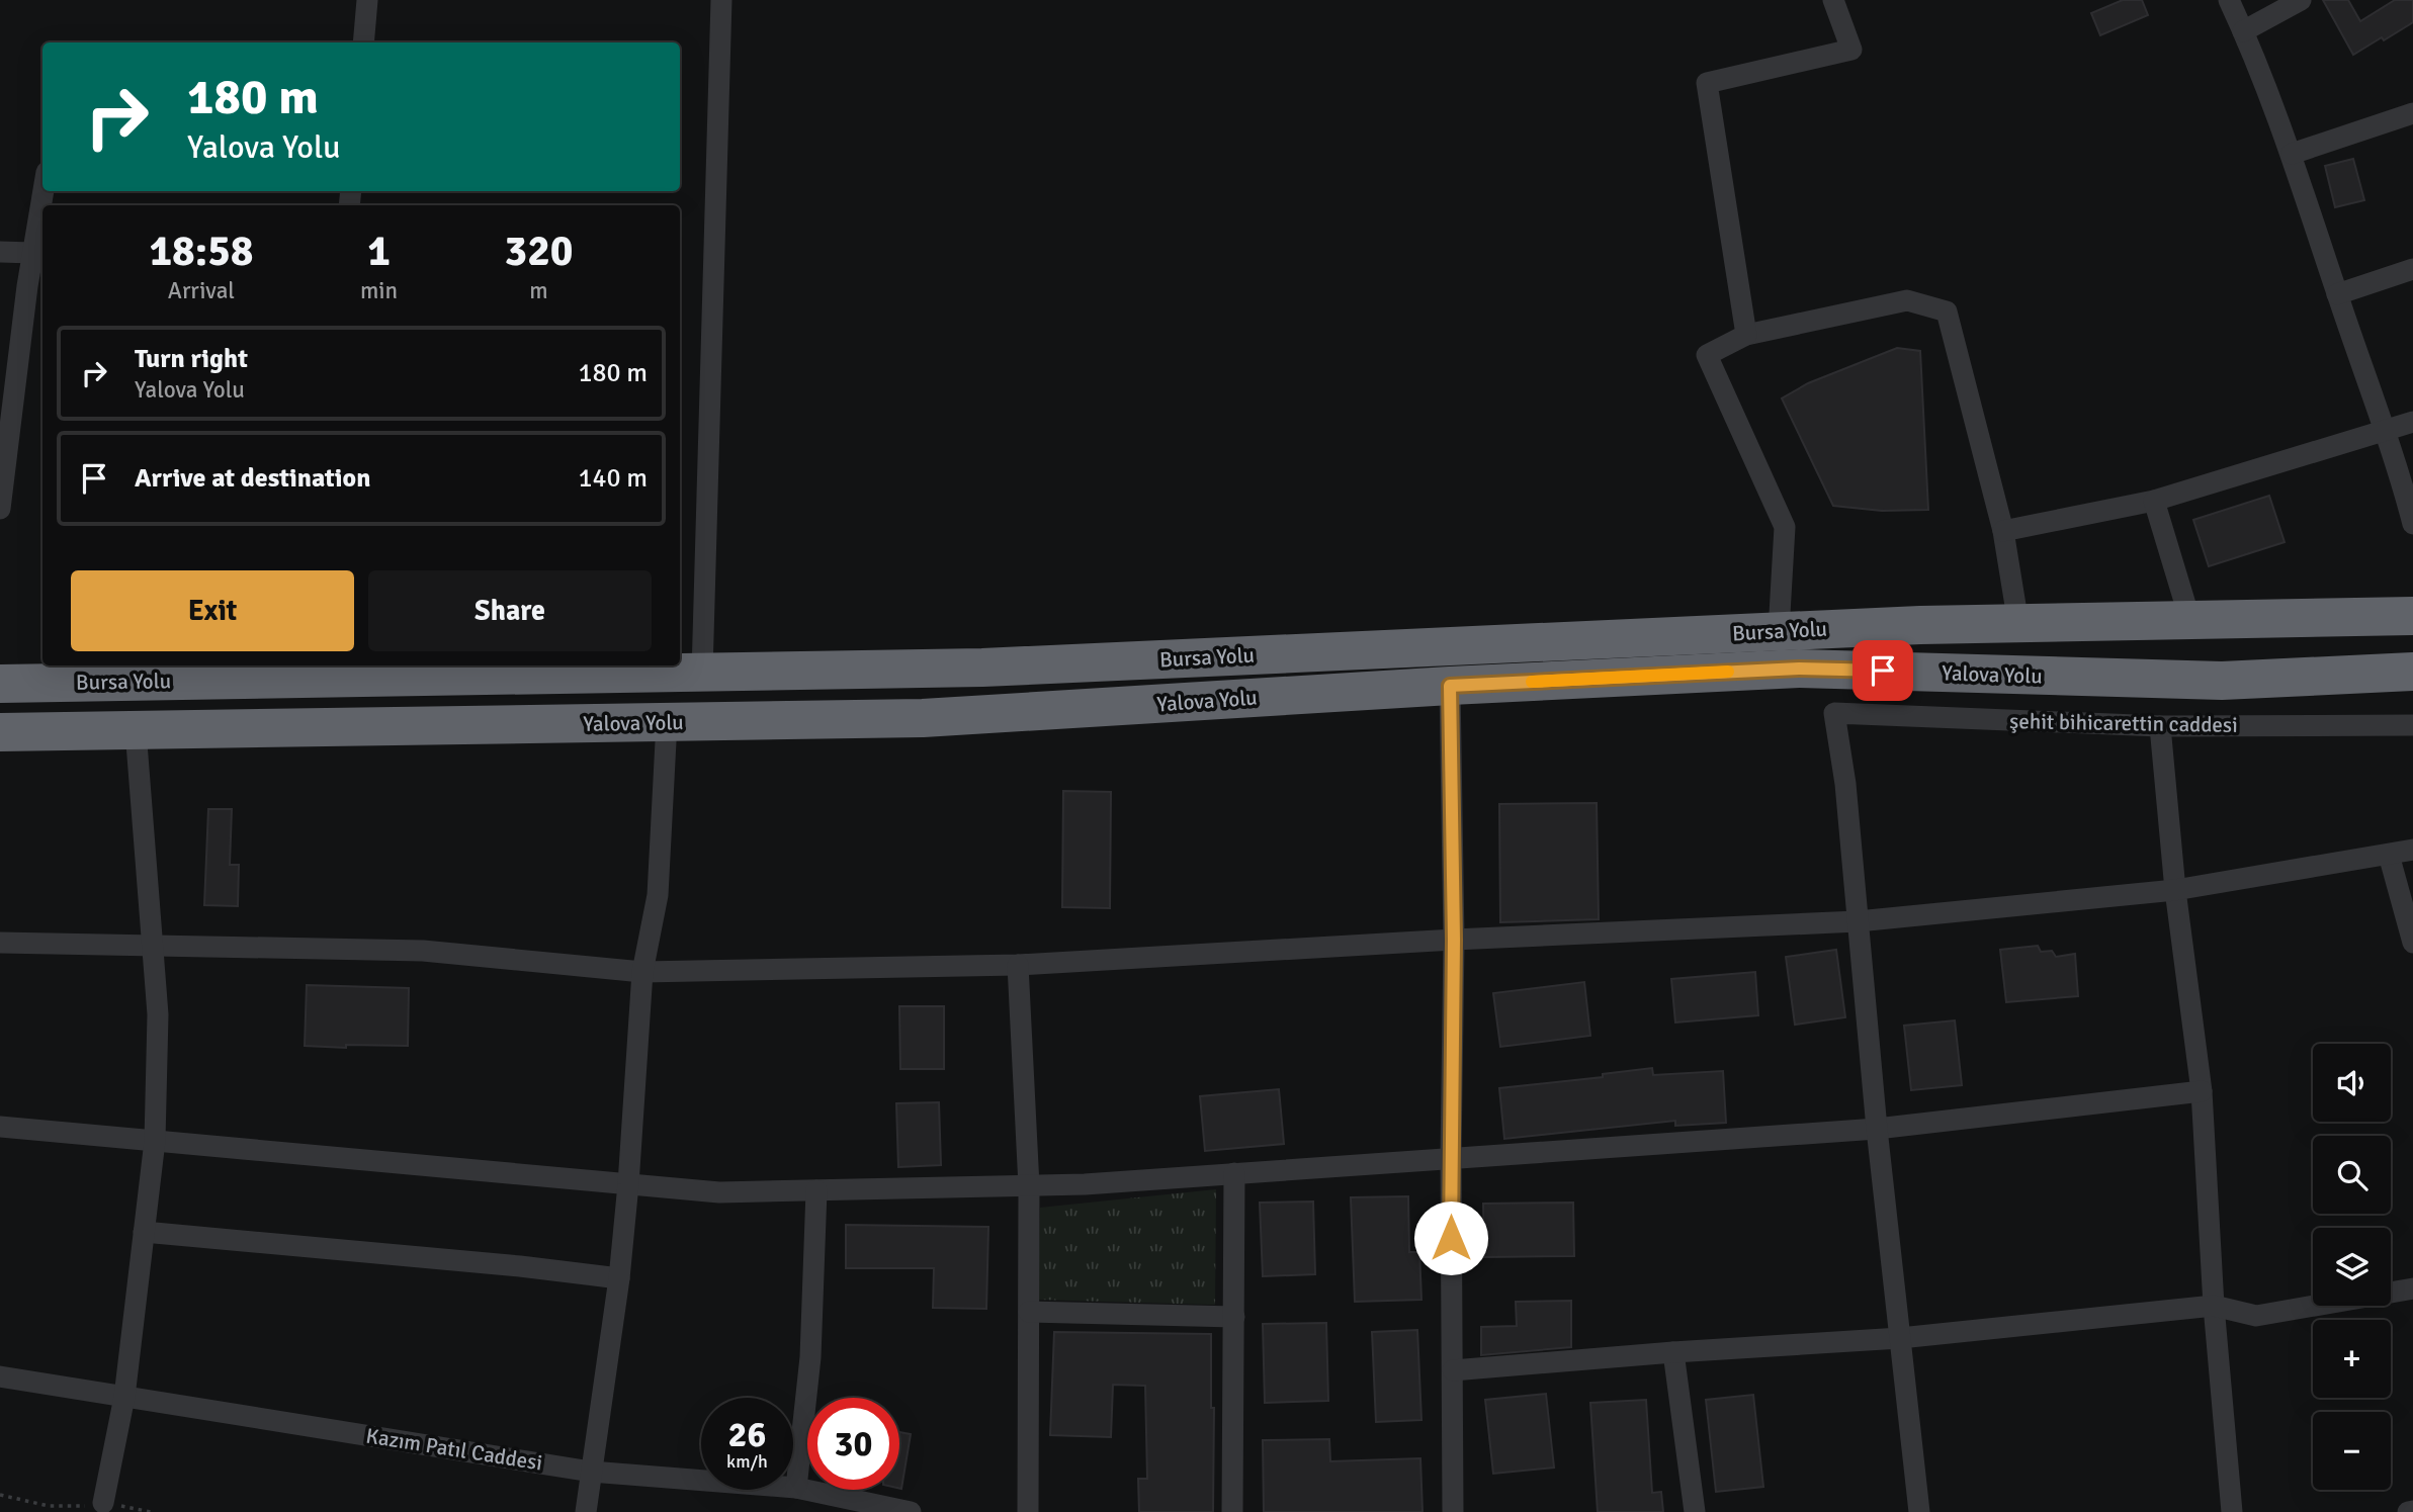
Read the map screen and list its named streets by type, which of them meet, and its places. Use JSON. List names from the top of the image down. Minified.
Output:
{"streets":{"highway":["Bursa Yolu","Yalova Yolu"],"street":["şehit bihicarettin caddesi","Kazım Patıl Caddesi"]},"page":{"turn":["180 m","Yalova Yolu"],"eta":["18:58","Arrival","1","min","320","m"],"list":[{"name":"Turn right","note":"Yalova Yolu","value":"180 m"},{"name":"Arrive at destination","value":"140 m"}],"buttons":["Exit","Share"],"map_buttons":["+","−"],"speed":"26 km/h","limit":"30"}}
